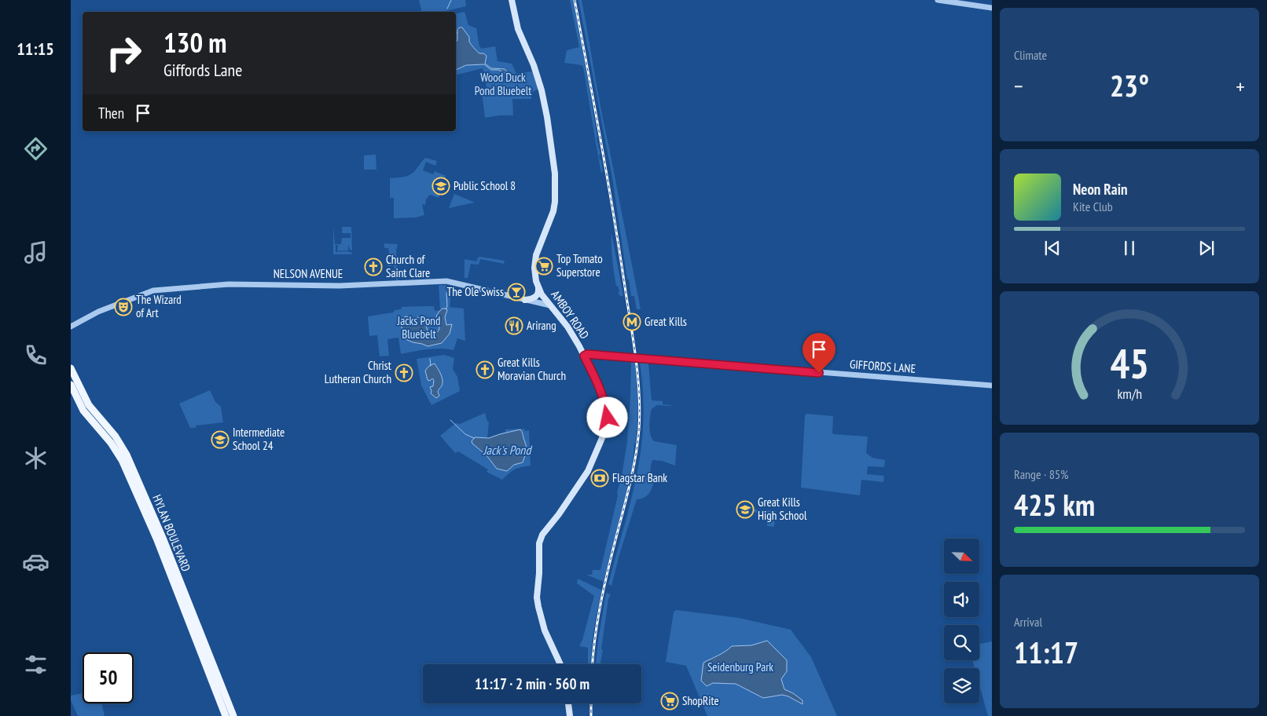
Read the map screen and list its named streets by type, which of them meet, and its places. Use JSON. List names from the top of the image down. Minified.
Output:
{"streets":{"main road":["AMBOY ROAD","HYLAN BOULEVARD"],"street":["NELSON AVENUE","GIFFORDS LANE"]},"crossings":[["NELSON AVENUE","AMBOY ROAD"],["AMBOY ROAD","GIFFORDS LANE"]],"water":["Jack's Pond"],"parks":["Wood Duck Pond Bluebelt","Jacks Pond Bluebelt","Seidenburg Park"],"places":{"school or university":["Public School 8","Intermediate School 24","Great Kills High School"],"supermarket":["Top Tomato Superstore","ShopRite"],"church":["Church of Saint Clare","Great Kills Moravian Church","Christ Lutheran Church"],"bar":["The Ole Swiss"],"theatre":["The Wizard of Art"],"metro station":["Great Kills"],"restaurant":["Arirang"],"bank":["Flagstar Bank"]},"north":"bottom right","page":{"tabs":"11:15","tile":["Climate",["Range · 85%","425 km"],["Arrival","11:17"]],"turn":["130 m","Giffords Lane"],"heat":["−","23°","+"],"then":"Then","song":["Neon Rain","Kite Club"],"limit":"50","trip":"11:17 · 2 min · 560 m","gauge":["45","km/h"]}}
